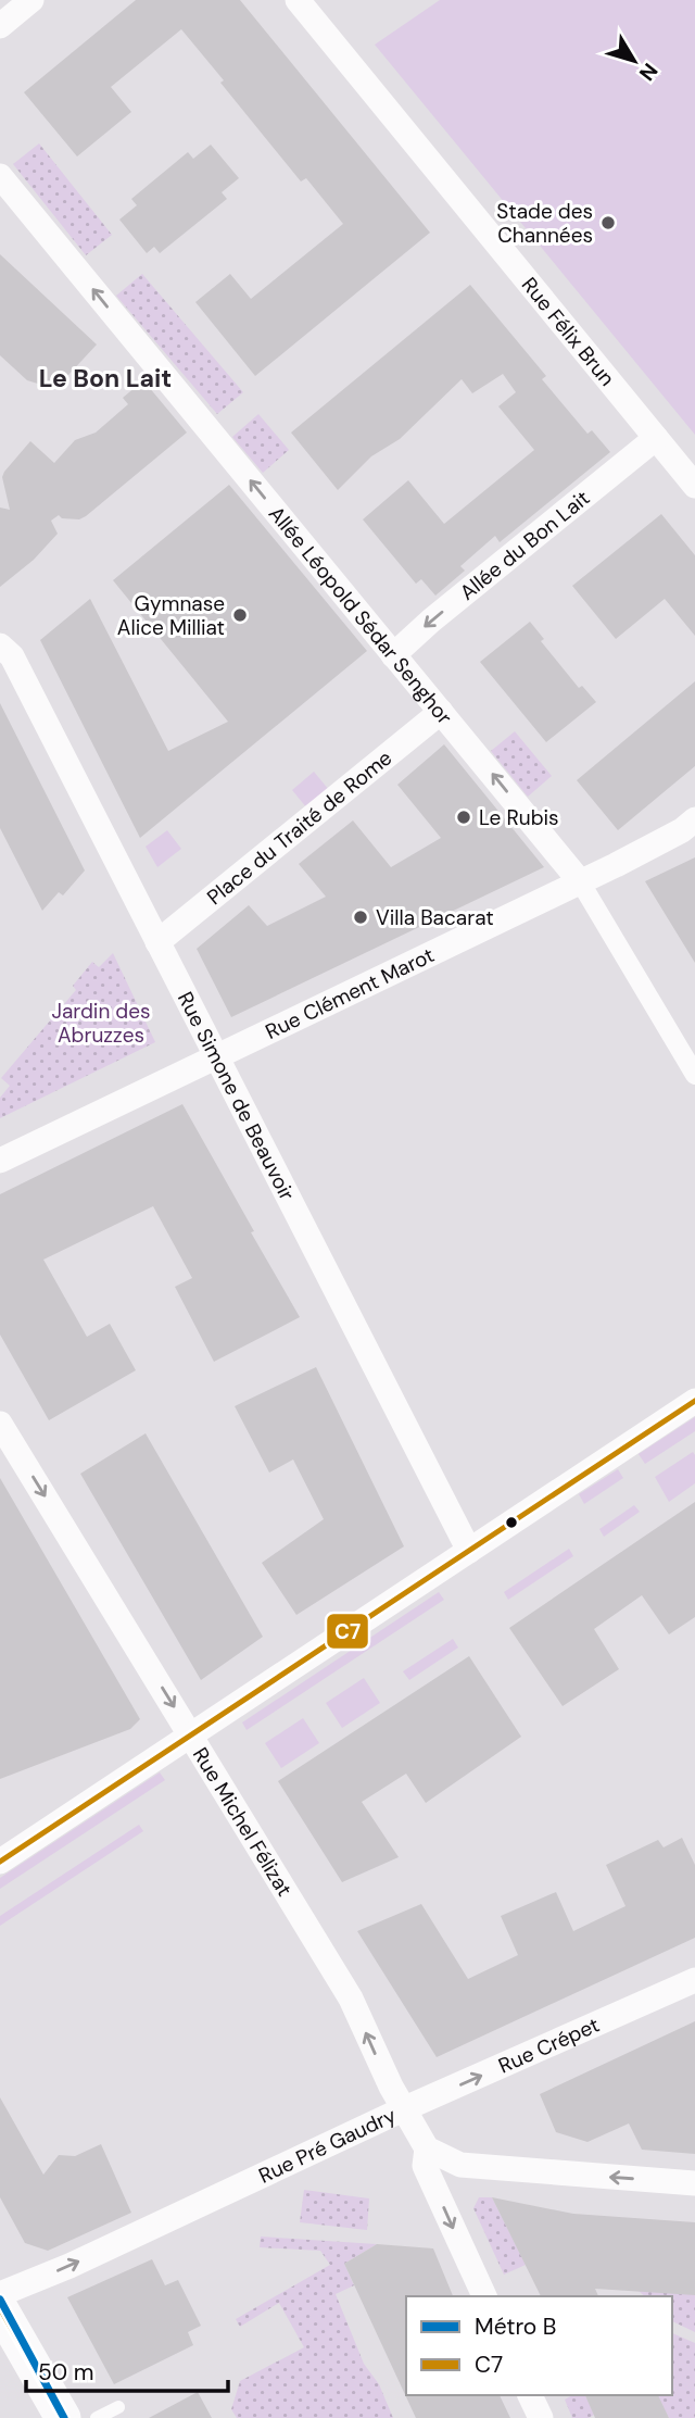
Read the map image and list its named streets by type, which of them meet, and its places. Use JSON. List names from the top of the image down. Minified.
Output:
{"streets":{"street":["Rue Félix Brun","Allée du Bon Lait","Allée Léopold Sédar Senghor","Place du Traité de Rome","Rue Clément Marot","Rue Simone de Beauvoir","Rue Michel Félizat","Rue Crépet","Rue Pré Gaudry"]},"crossings":[["Rue Félix Brun","Allée du Bon Lait"],["Allée du Bon Lait","Allée Léopold Sédar Senghor"],["Allée Léopold Sédar Senghor","Place du Traité de Rome"],["Allée Léopold Sédar Senghor","Rue Clément Marot"],["Place du Traité de Rome","Rue Simone de Beauvoir"],["Rue Clément Marot","Rue Simone de Beauvoir"],["Rue Michel Félizat","Rue Crépet"],["Rue Michel Félizat","Rue Pré Gaudry"],["Rue Crépet","Rue Pré Gaudry"]],"one_way":["Allée du Bon Lait","Allée Léopold Sédar Senghor","Rue Crépet","Rue Pré Gaudry"],"districts":["Le Bon Lait"],"parks":["Jardin des Abruzzes"],"places":["Stade des Channées","Gymnase Alice Milliat","Le Rubis","Villa Bacarat"],"lines":["transit line C7","metro line B"],"legend":["Métro B","C7"],"scale_bar":"50 m","north":"bottom right"}
